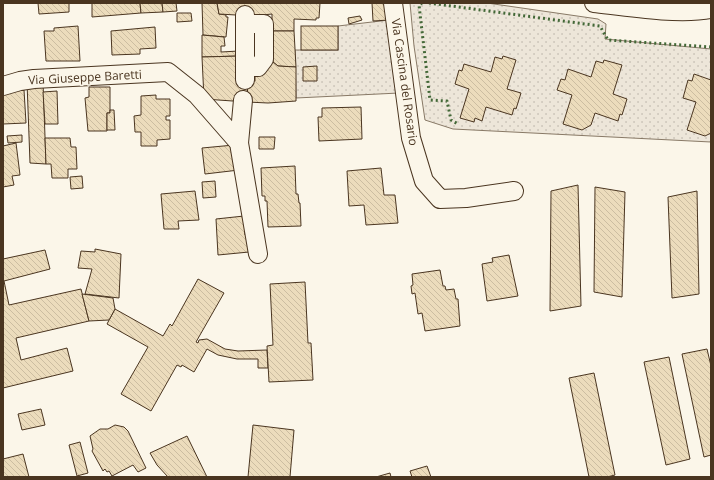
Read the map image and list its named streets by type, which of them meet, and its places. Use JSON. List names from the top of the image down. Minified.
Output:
{"streets":{"street":["Via Giuseppe Baretti","Via Cascina del Rosario"]}}
